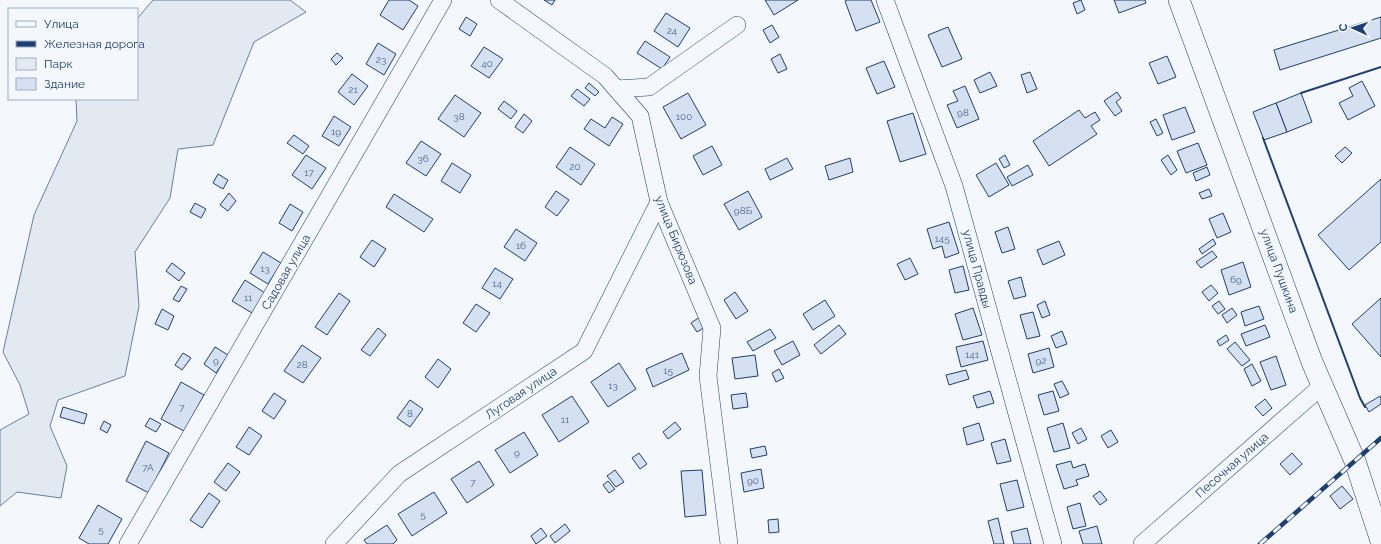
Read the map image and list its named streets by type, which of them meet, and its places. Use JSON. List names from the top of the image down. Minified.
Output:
{"streets":{"main road":["улица Пушкина"],"street":["улица Бирюзова","улица Правды","Садовая улица","Луговая улица","Песочная улица"]},"crossings":[["улица Бирюзова","Луговая улица"],["улица Пушкина","Песочная улица"]],"house_numbers":["24","23","40","21","98","38","100","19","36","20","17","98Б","145","16","13","69","14","11","141","9","92","28","15","13","7","8","11","9","7А","90","7","5","5"],"legend":["Улица","Железная дорога","Парк","Здание"],"north":"left"}
